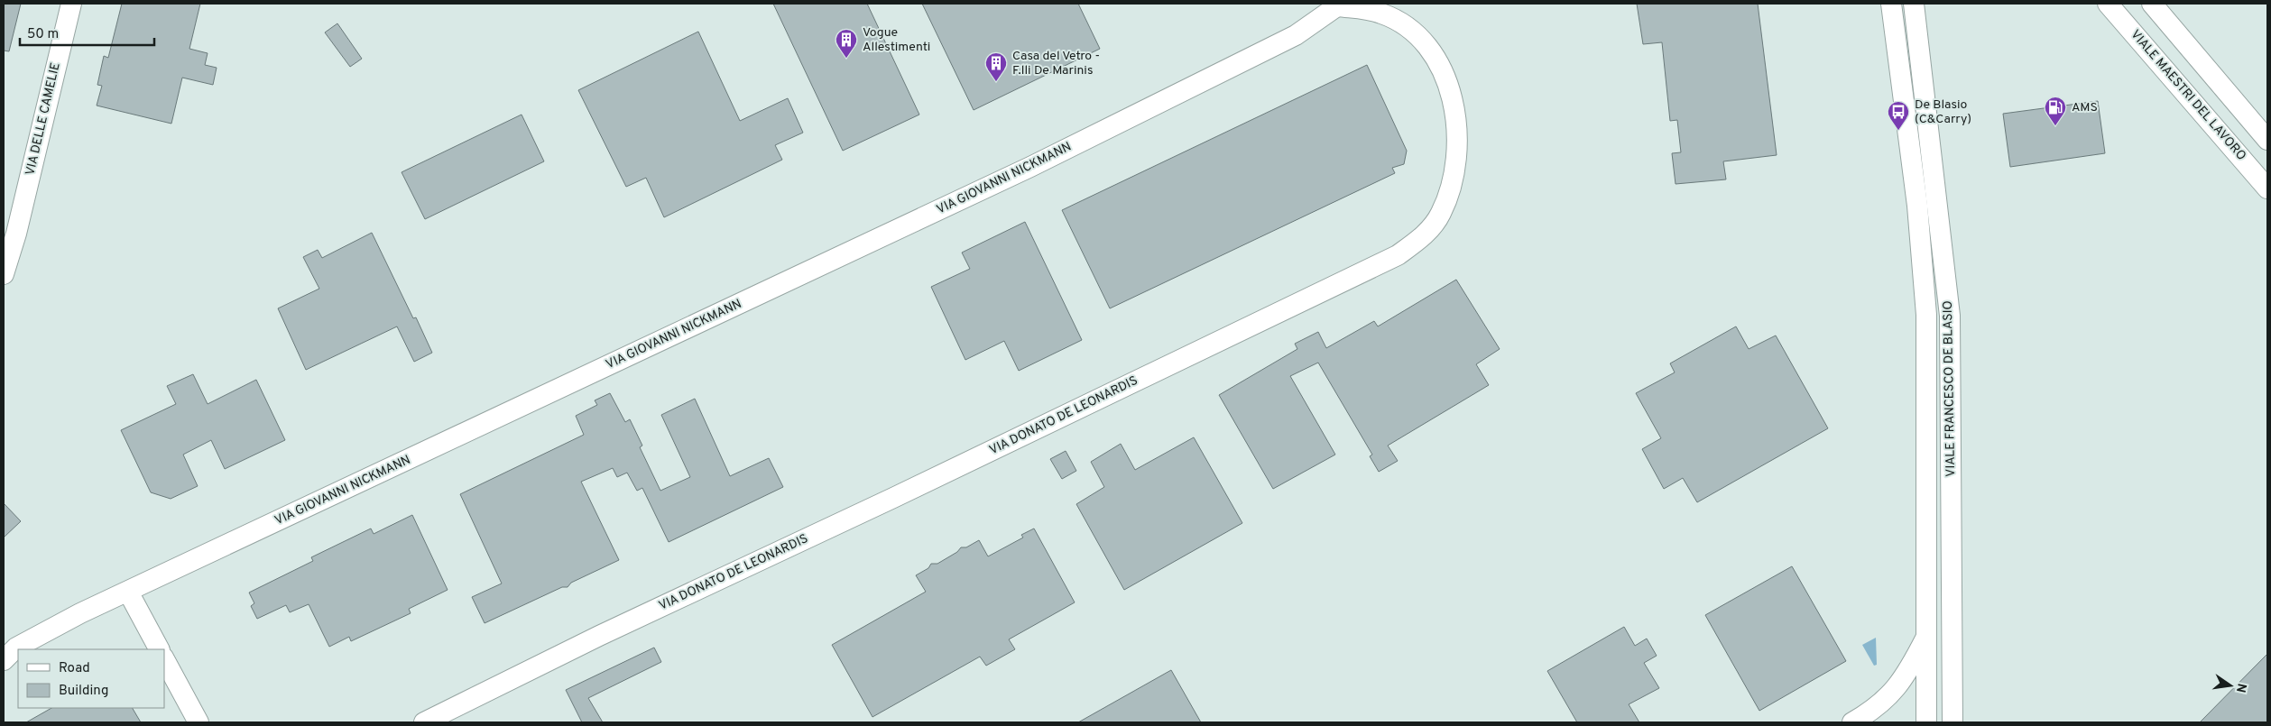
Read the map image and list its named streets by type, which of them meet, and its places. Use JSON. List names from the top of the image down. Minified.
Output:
{"streets":{"street":["VIALE MAESTRI DEL LAVORO","VIA DELLE CAMELIE","VIA GIOVANNI NICKMANN","VIALE FRANCESCO DE BLASIO","VIA DONATO DE LEONARDIS"]},"crossings":[["VIA GIOVANNI NICKMANN","VIA DONATO DE LEONARDIS"]],"places":{"building":["Vogue Allestimenti","Casa del Vetro - F.lli De Marinis"],"fuel station":["AMS"],"bus stop":["De Blasio (C&Carry)"]},"legend":["Road","Building"],"scale_bar":"50 m","north":"right"}
